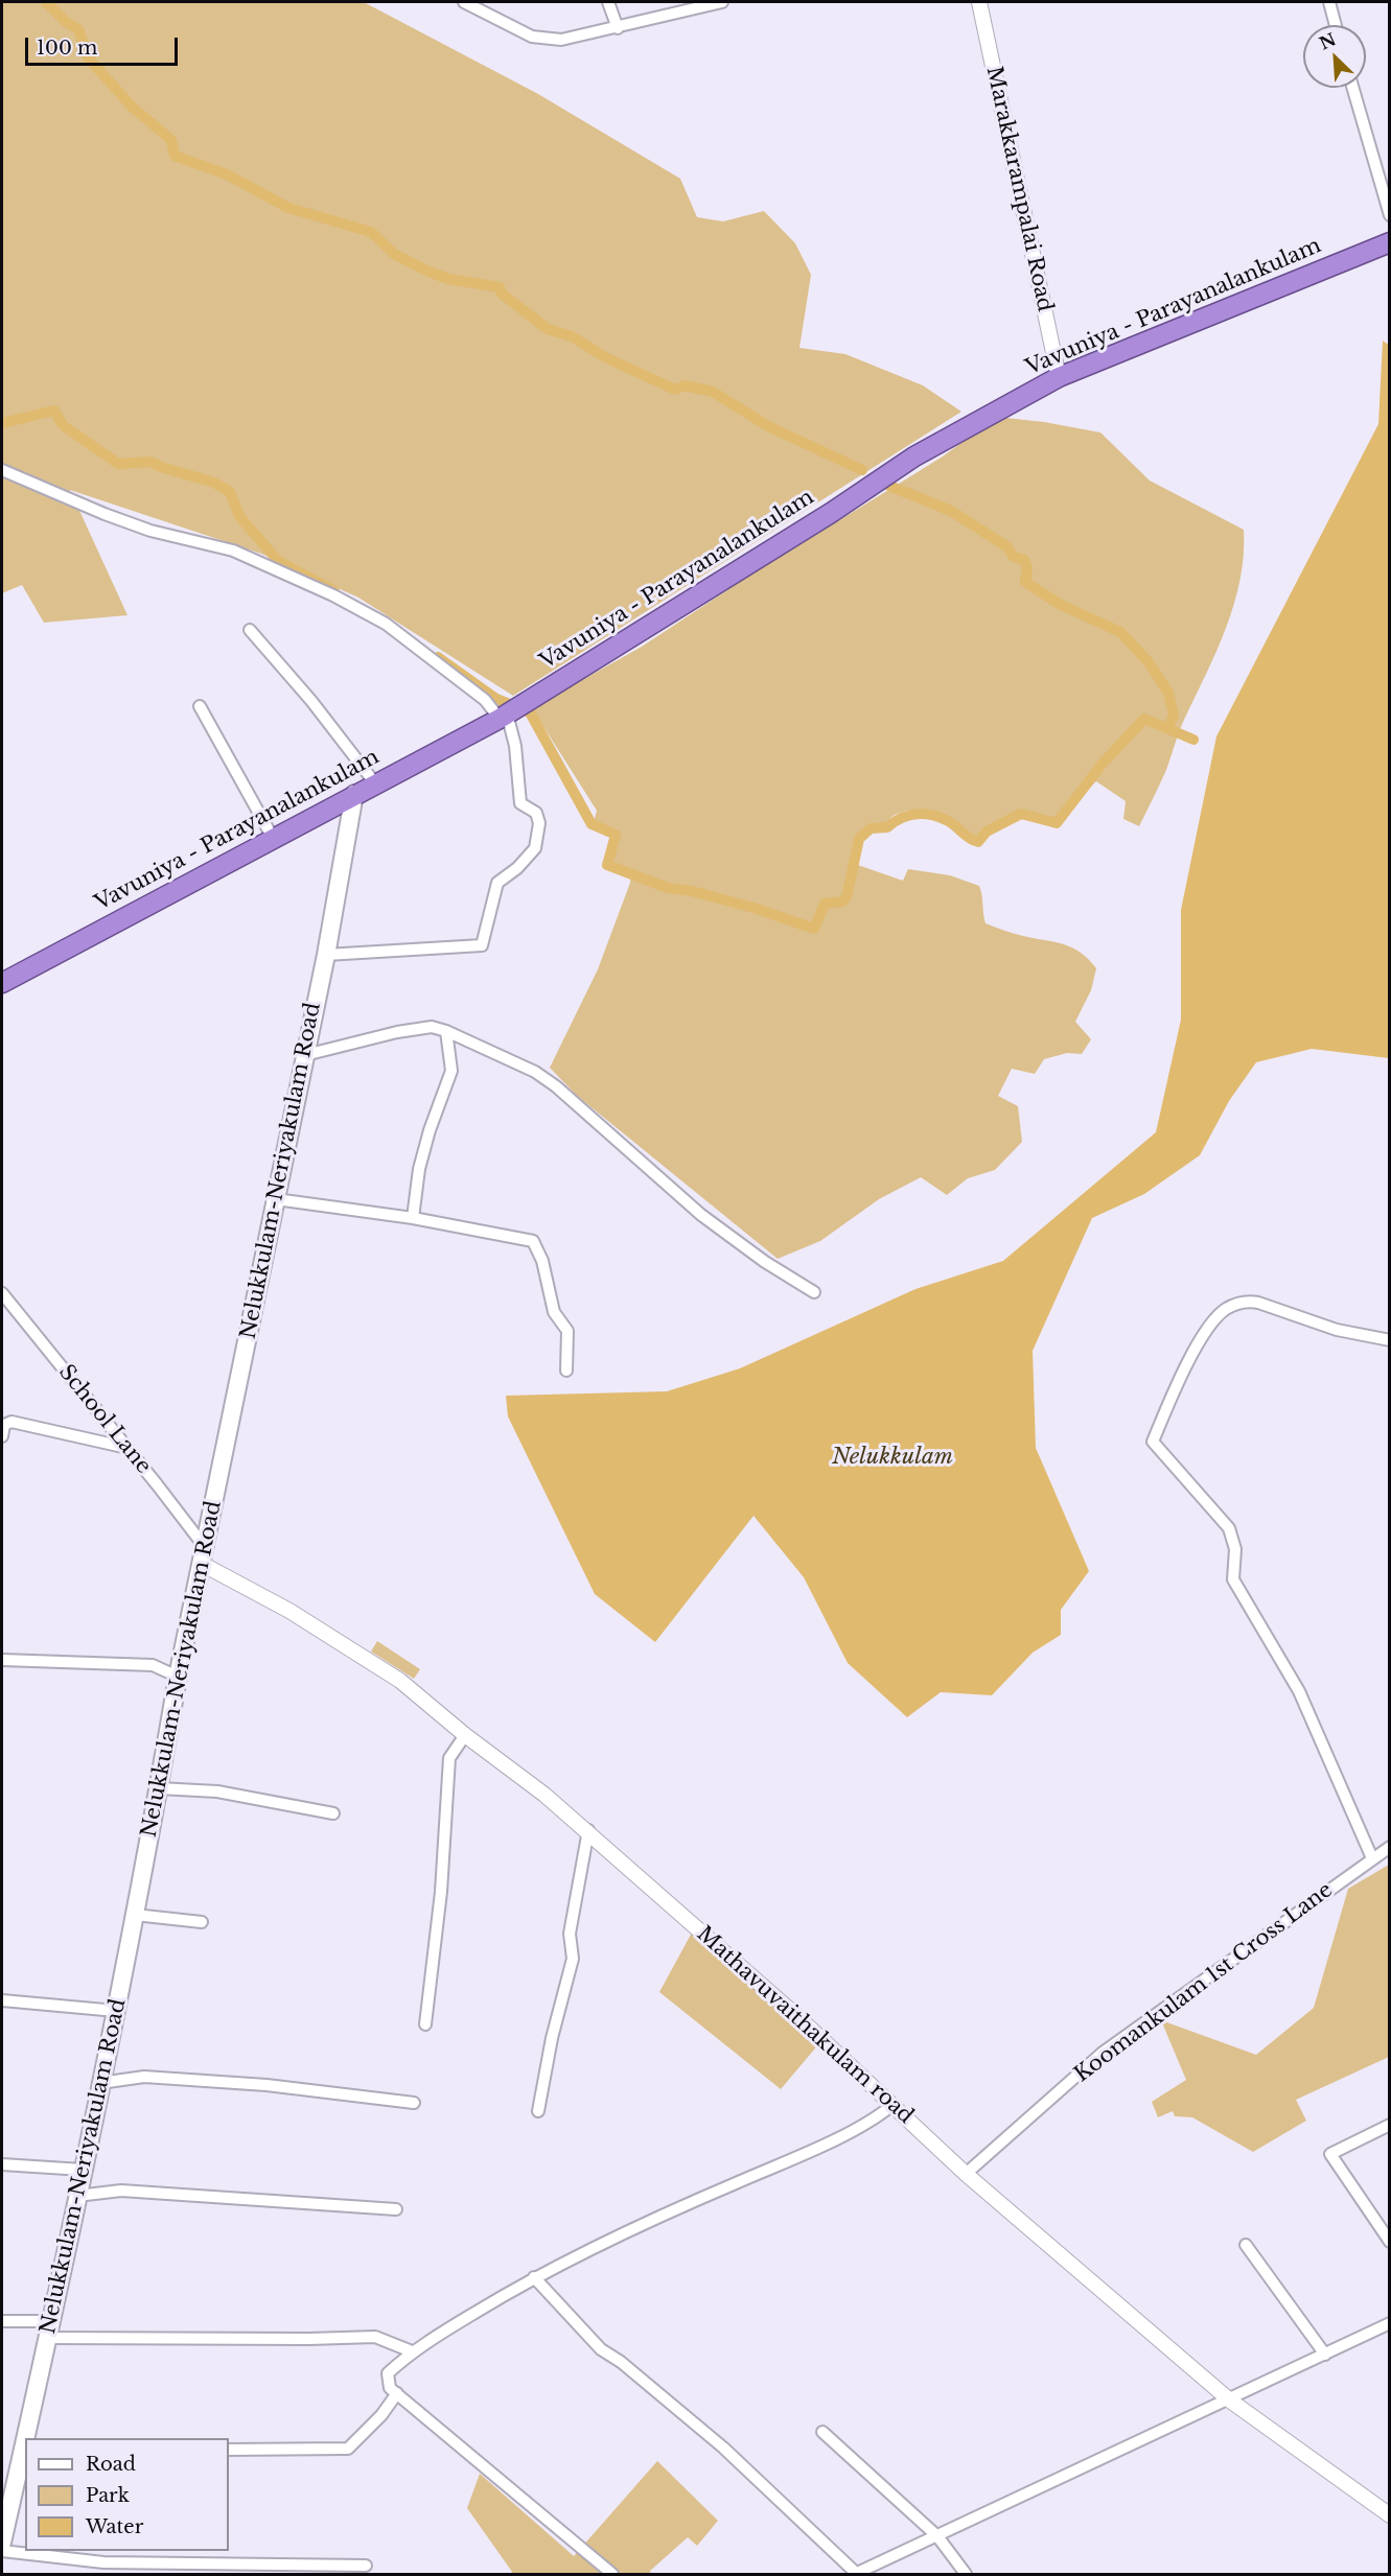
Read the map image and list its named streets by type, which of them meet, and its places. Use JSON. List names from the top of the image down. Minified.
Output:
{"streets":{"highway":["Vavuniya - Parayanalankulam"],"main road":["Nelukkulam-Neriyakulam Road"],"street":["Marakkarampalai Road","School Lane","Koomankulam 1st Cross Lane","Mathavuvaithakulam road"]},"crossings":[["Marakkarampalai Road","Vavuniya - Parayanalankulam"],["Vavuniya - Parayanalankulam","Nelukkulam-Neriyakulam Road"],["Nelukkulam-Neriyakulam Road","School Lane"],["Nelukkulam-Neriyakulam Road","Mathavuvaithakulam road"],["School Lane","Mathavuvaithakulam road"],["Koomankulam 1st Cross Lane","Mathavuvaithakulam road"]],"water":["Nelukkulam"],"legend":["Road","Park","Water"],"scale_bar":"100 m","north":"top left"}
